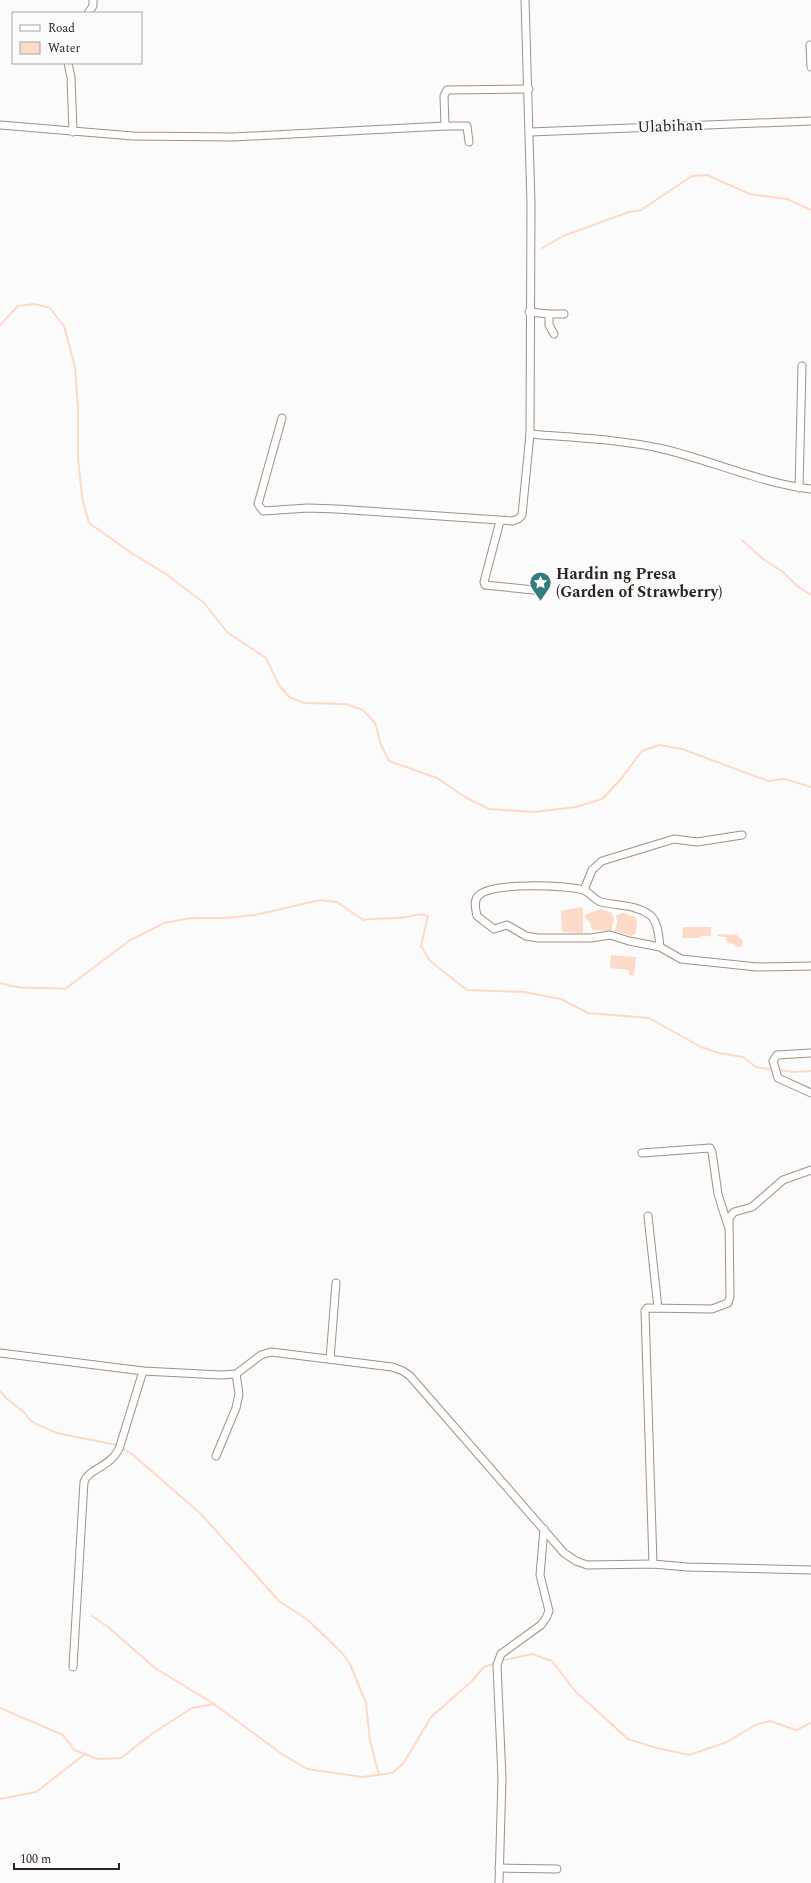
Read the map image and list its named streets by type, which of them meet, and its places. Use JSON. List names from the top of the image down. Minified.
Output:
{"streets":{"street":["Ulabihan"]},"places":{"place":["Hardin ng Presa (Garden of Strawberry)"]},"legend":["Road","Water"],"scale_bar":"100 m"}
